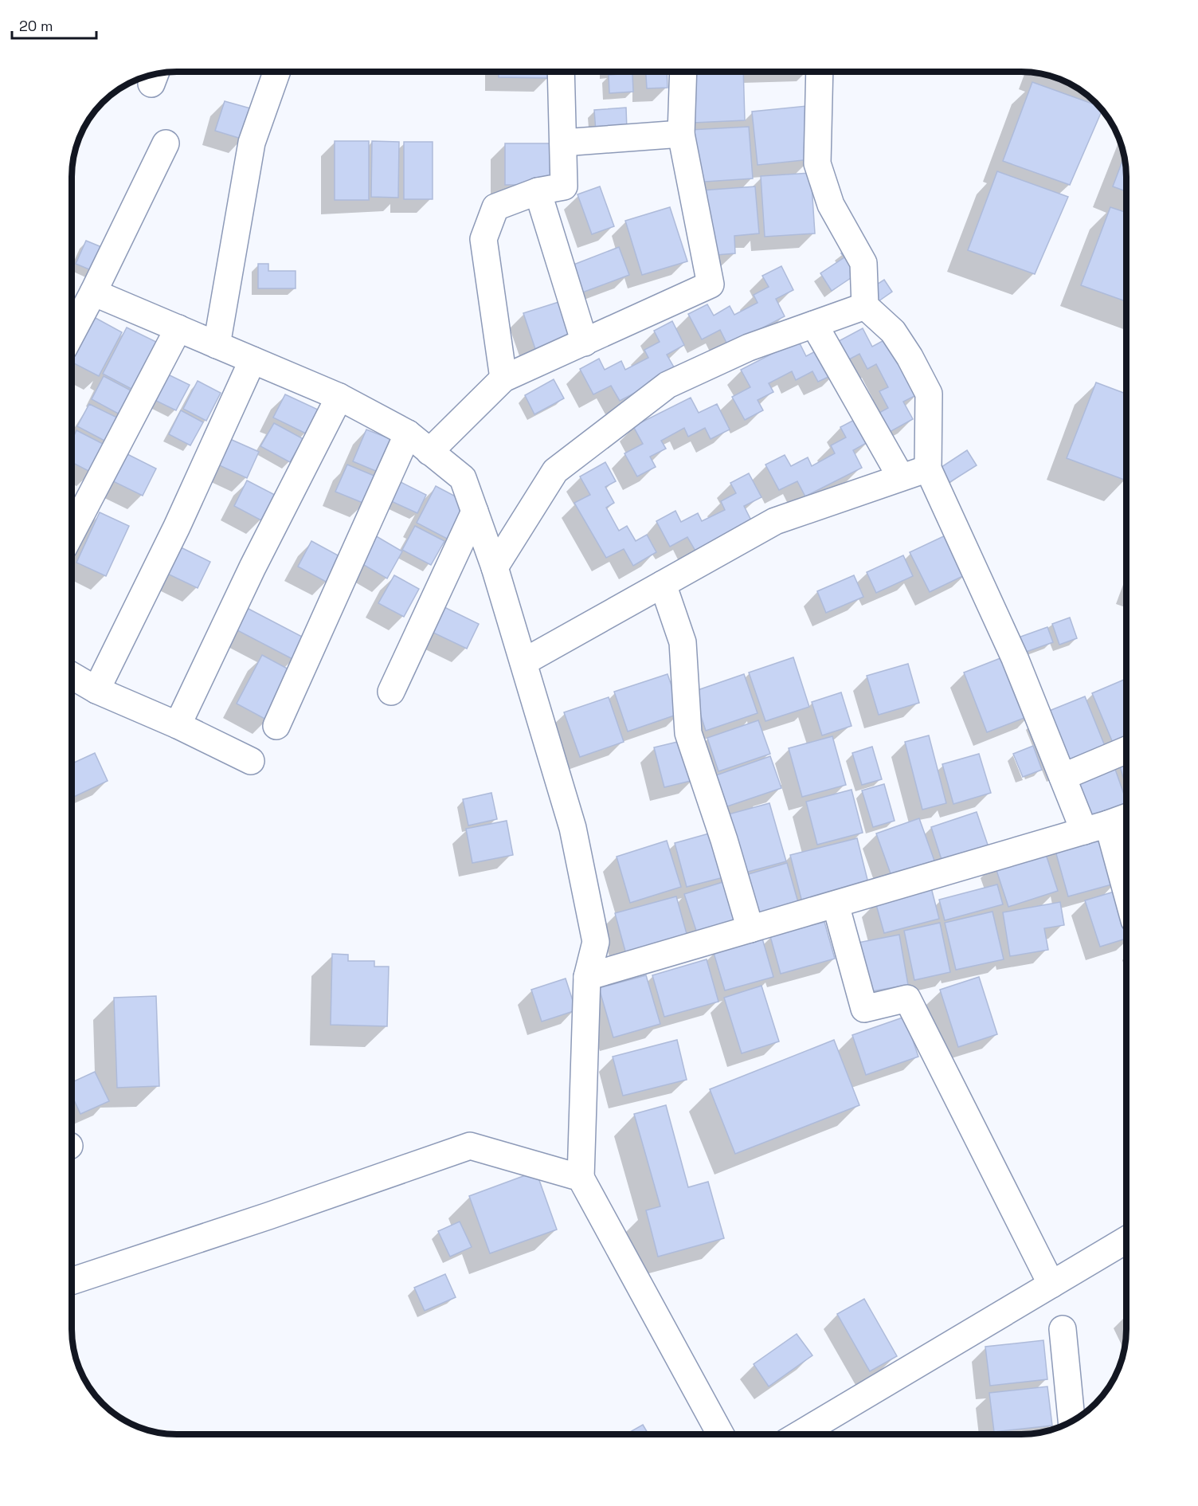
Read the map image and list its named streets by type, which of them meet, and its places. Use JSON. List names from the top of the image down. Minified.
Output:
{"scale_bar":"20 m"}
